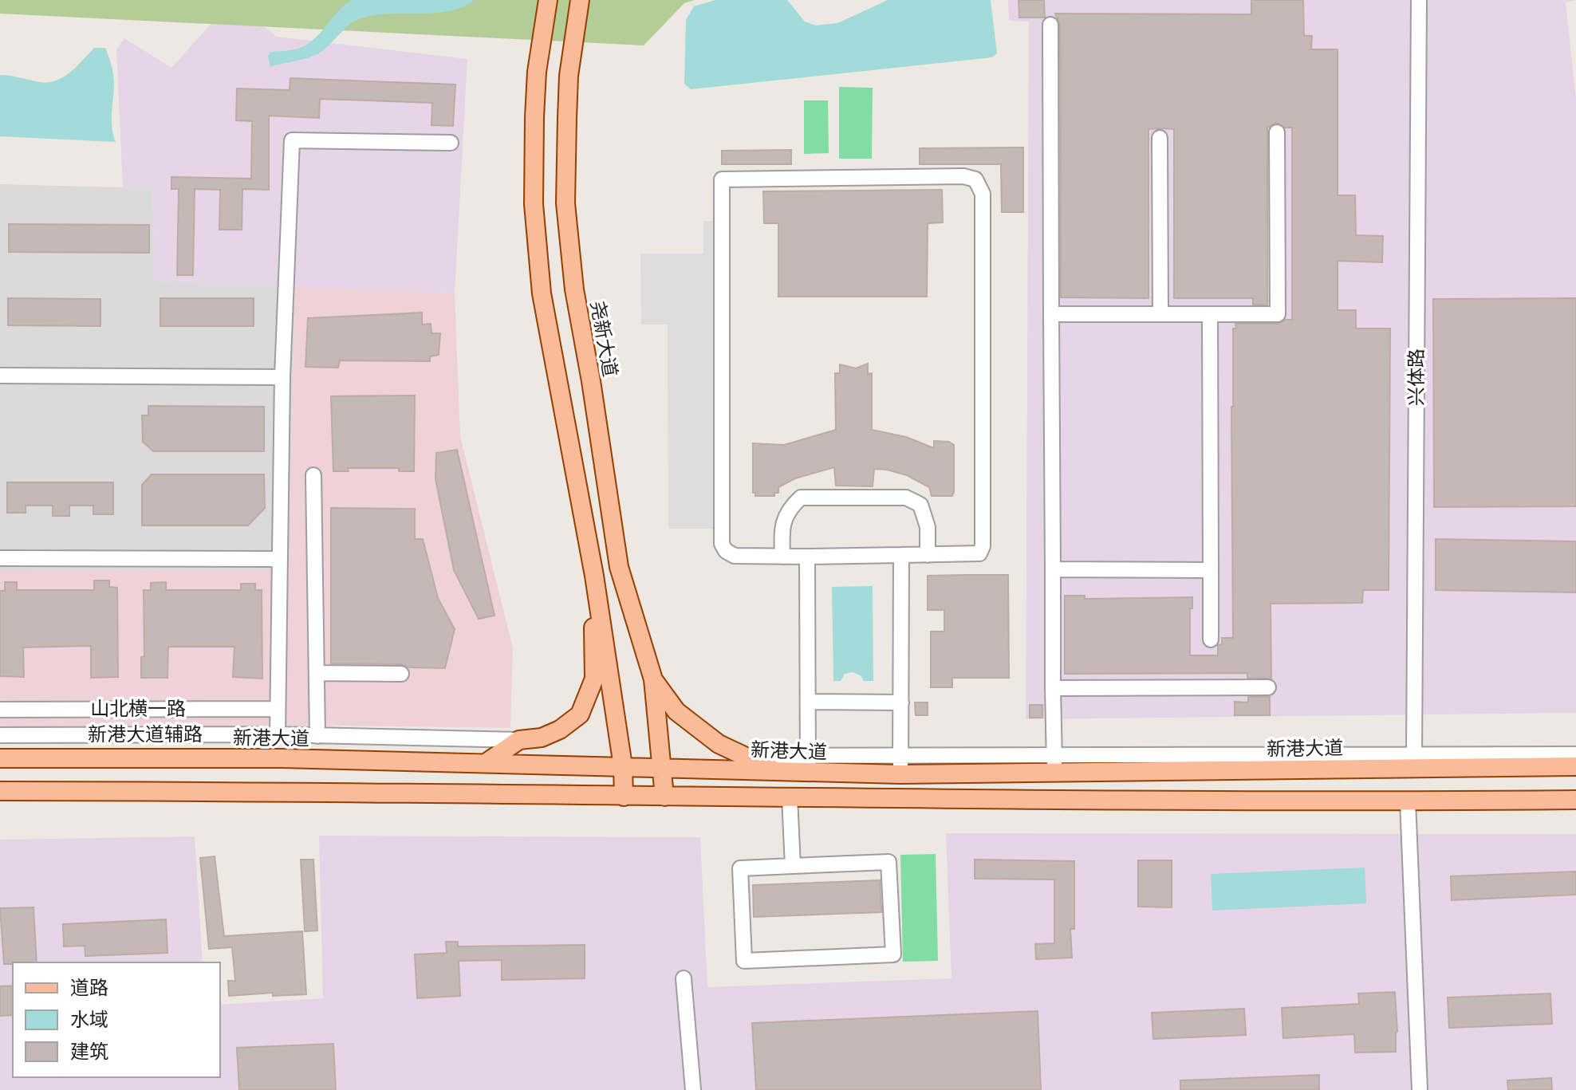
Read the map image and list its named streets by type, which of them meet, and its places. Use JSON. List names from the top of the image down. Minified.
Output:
{"streets":{"main road":["尧新大道","新港大道"],"street":["兴体路","山北横一路","新港大道辅路"]},"crossings":[["尧新大道","新港大道"]],"legend":["道路","水域","建筑"]}
